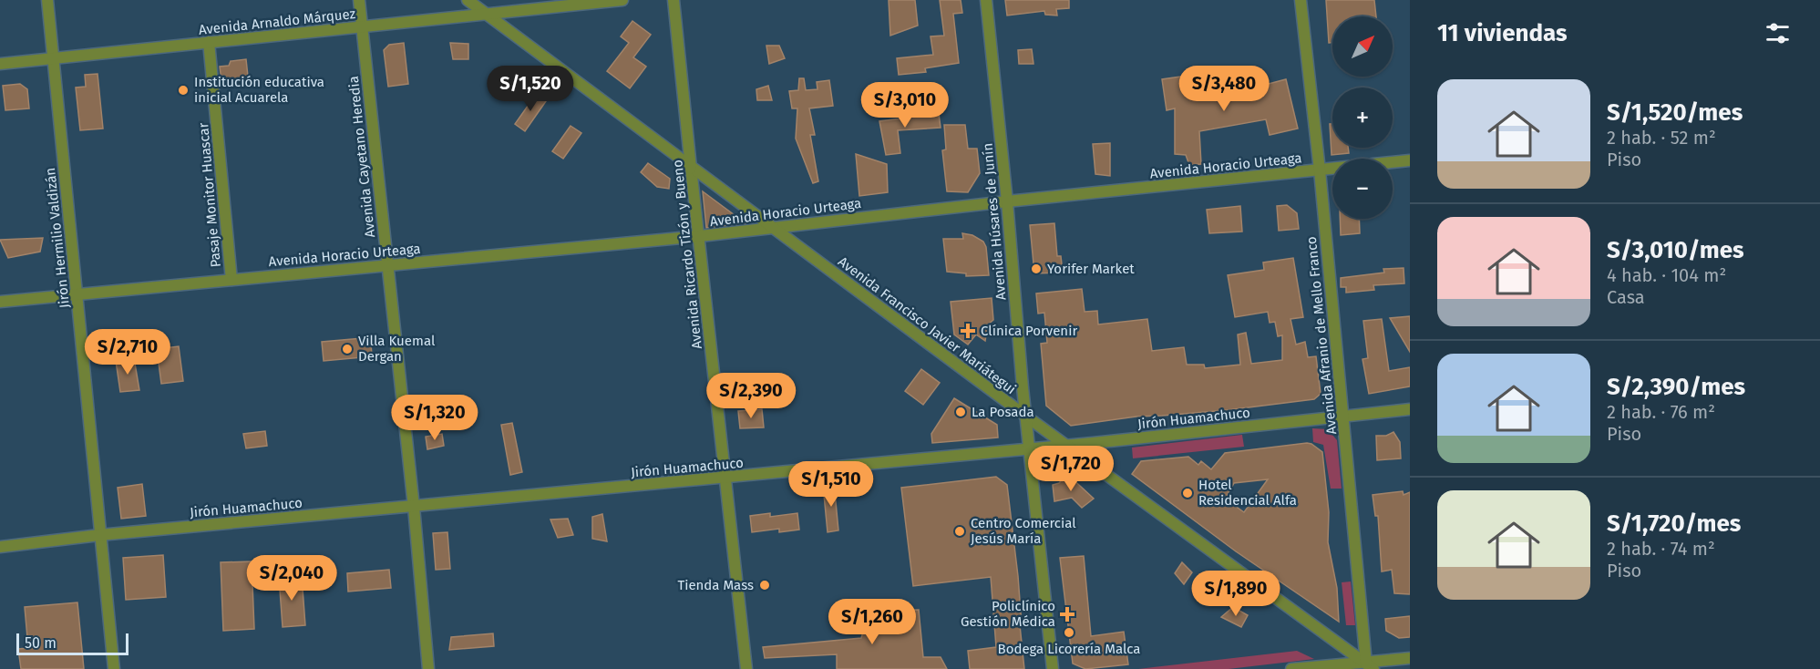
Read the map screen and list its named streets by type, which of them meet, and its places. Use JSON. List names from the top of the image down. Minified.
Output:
{"streets":{"street":["Avenida Arnaldo Márquez","Avenida Cayetano Heredia","Avenida Horacio Urteaga","Pasaje Monitor Huascar","Avenida Húsares de Junín","Jirón Hermilio Valdizán","Avenida Ricardo Tizón y Bueno","Avenida Francisco Javier Mariátegui","Avenida Afranio de Mello Franco","Jirón Huamachuco"]},"crossings":[["Avenida Arnaldo Márquez","Avenida Cayetano Heredia"],["Avenida Arnaldo Márquez","Pasaje Monitor Huascar"],["Avenida Arnaldo Márquez","Jirón Hermilio Valdizán"],["Avenida Arnaldo Márquez","Avenida Francisco Javier Mariátegui"],["Avenida Cayetano Heredia","Avenida Horacio Urteaga"],["Avenida Cayetano Heredia","Jirón Huamachuco"],["Avenida Horacio Urteaga","Pasaje Monitor Huascar"],["Avenida Horacio Urteaga","Avenida Húsares de Junín"],["Avenida Horacio Urteaga","Jirón Hermilio Valdizán"],["Avenida Horacio Urteaga","Avenida Ricardo Tizón y Bueno"],["Avenida Horacio Urteaga","Avenida Francisco Javier Mariátegui"],["Avenida Horacio Urteaga","Avenida Afranio de Mello Franco"],["Avenida Húsares de Junín","Avenida Francisco Javier Mariátegui"],["Avenida Húsares de Junín","Jirón Huamachuco"],["Jirón Hermilio Valdizán","Jirón Huamachuco"],["Avenida Ricardo Tizón y Bueno","Avenida Francisco Javier Mariátegui"],["Avenida Ricardo Tizón y Bueno","Jirón Huamachuco"],["Avenida Francisco Javier Mariátegui","Avenida Afranio de Mello Franco"],["Avenida Francisco Javier Mariátegui","Jirón Huamachuco"],["Avenida Afranio de Mello Franco","Jirón Huamachuco"]],"places":{"other":["Institución educativa inicial Acuarela","Yorifer Market","Villa Kuemal Dergan","La Posada","Hotel Residencial Alfa","Centro Comercial Jesús María","Tienda Mass","Bodega Licorería Malca"],"health":["Clínica Porvenir","Policlínico Gestión Médica"]},"scale_bar":"50 m","north":"top right","page":{"heading":"11 viviendas","map_buttons":["+","−"],"price":["S/1,520","S/3,480","S/3,010","S/2,710","S/2,390","S/1,320","S/1,720","S/1,510","S/2,040","S/1,890","S/1,260"],"list":[{"name":"S/1,520/mes","note":"2 hab. · 52 m² · Piso"},{"name":"S/3,010/mes","note":"4 hab. · 104 m² · Casa"},{"name":"S/2,390/mes","note":"2 hab. · 76 m² · Piso"},{"name":"S/1,720/mes","note":"2 hab. · 74 m² · Piso"}],"scale":"50 m"}}
